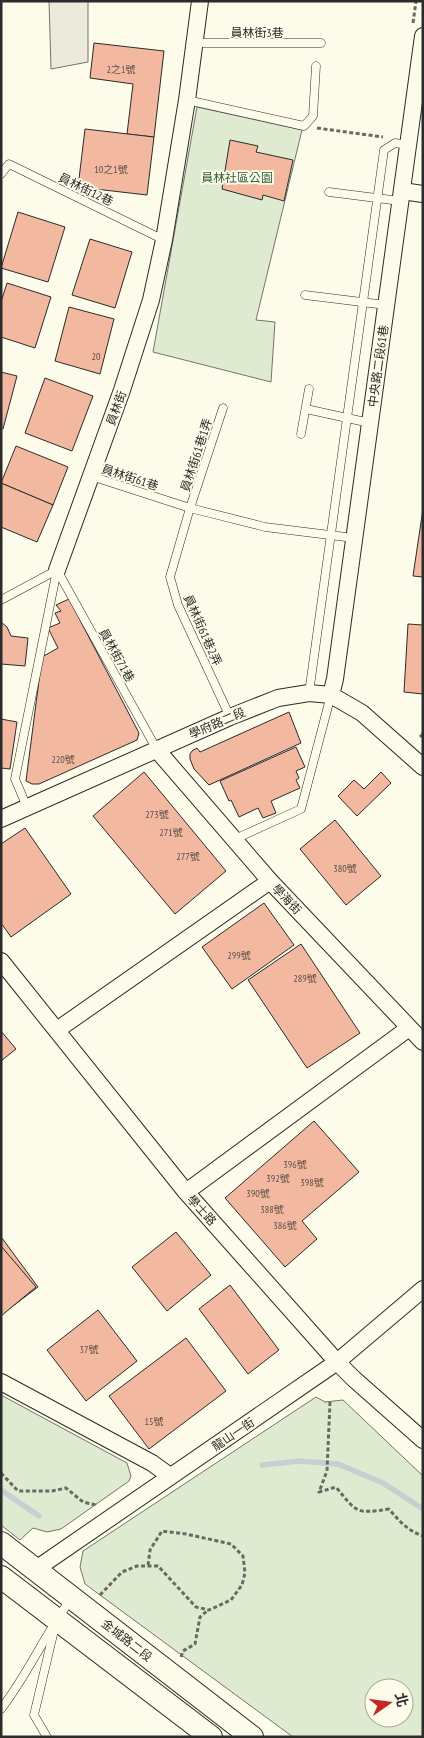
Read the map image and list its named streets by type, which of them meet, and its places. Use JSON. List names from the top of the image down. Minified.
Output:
{"streets":{"main road":["金城路二段"],"street":["中央路二段61巷","員林街","學府路二段","學海街","學士路","龍山一街"],"lane":["員林街3巷","員林街12巷","員林街61巷1弄","員林街61巷","員林街61巷2弄","員林街71巷"]},"crossings":[["員林街3巷","員林街"],["員林街12巷","員林街"],["中央路二段61巷","學府路二段"],["員林街","員林街61巷"],["員林街","員林街71巷"],["員林街","學府路二段"],["員林街61巷1弄","員林街61巷"],["員林街61巷1弄","員林街61巷2弄"],["員林街61巷","員林街61巷2弄"],["員林街61巷2弄","學府路二段"],["員林街71巷","學府路二段"],["員林街71巷","學海街"],["學府路二段","學海街"],["學士路","龍山一街"],["龍山一街","金城路二段"]],"parks":["員林社區公園"],"house_numbers":["2之1號","10之1號","20","220號","273號","271號","277號","380號","299號","289號","396號","392號","398號","390號","388號","386號","37號","15號"],"north":"right"}
